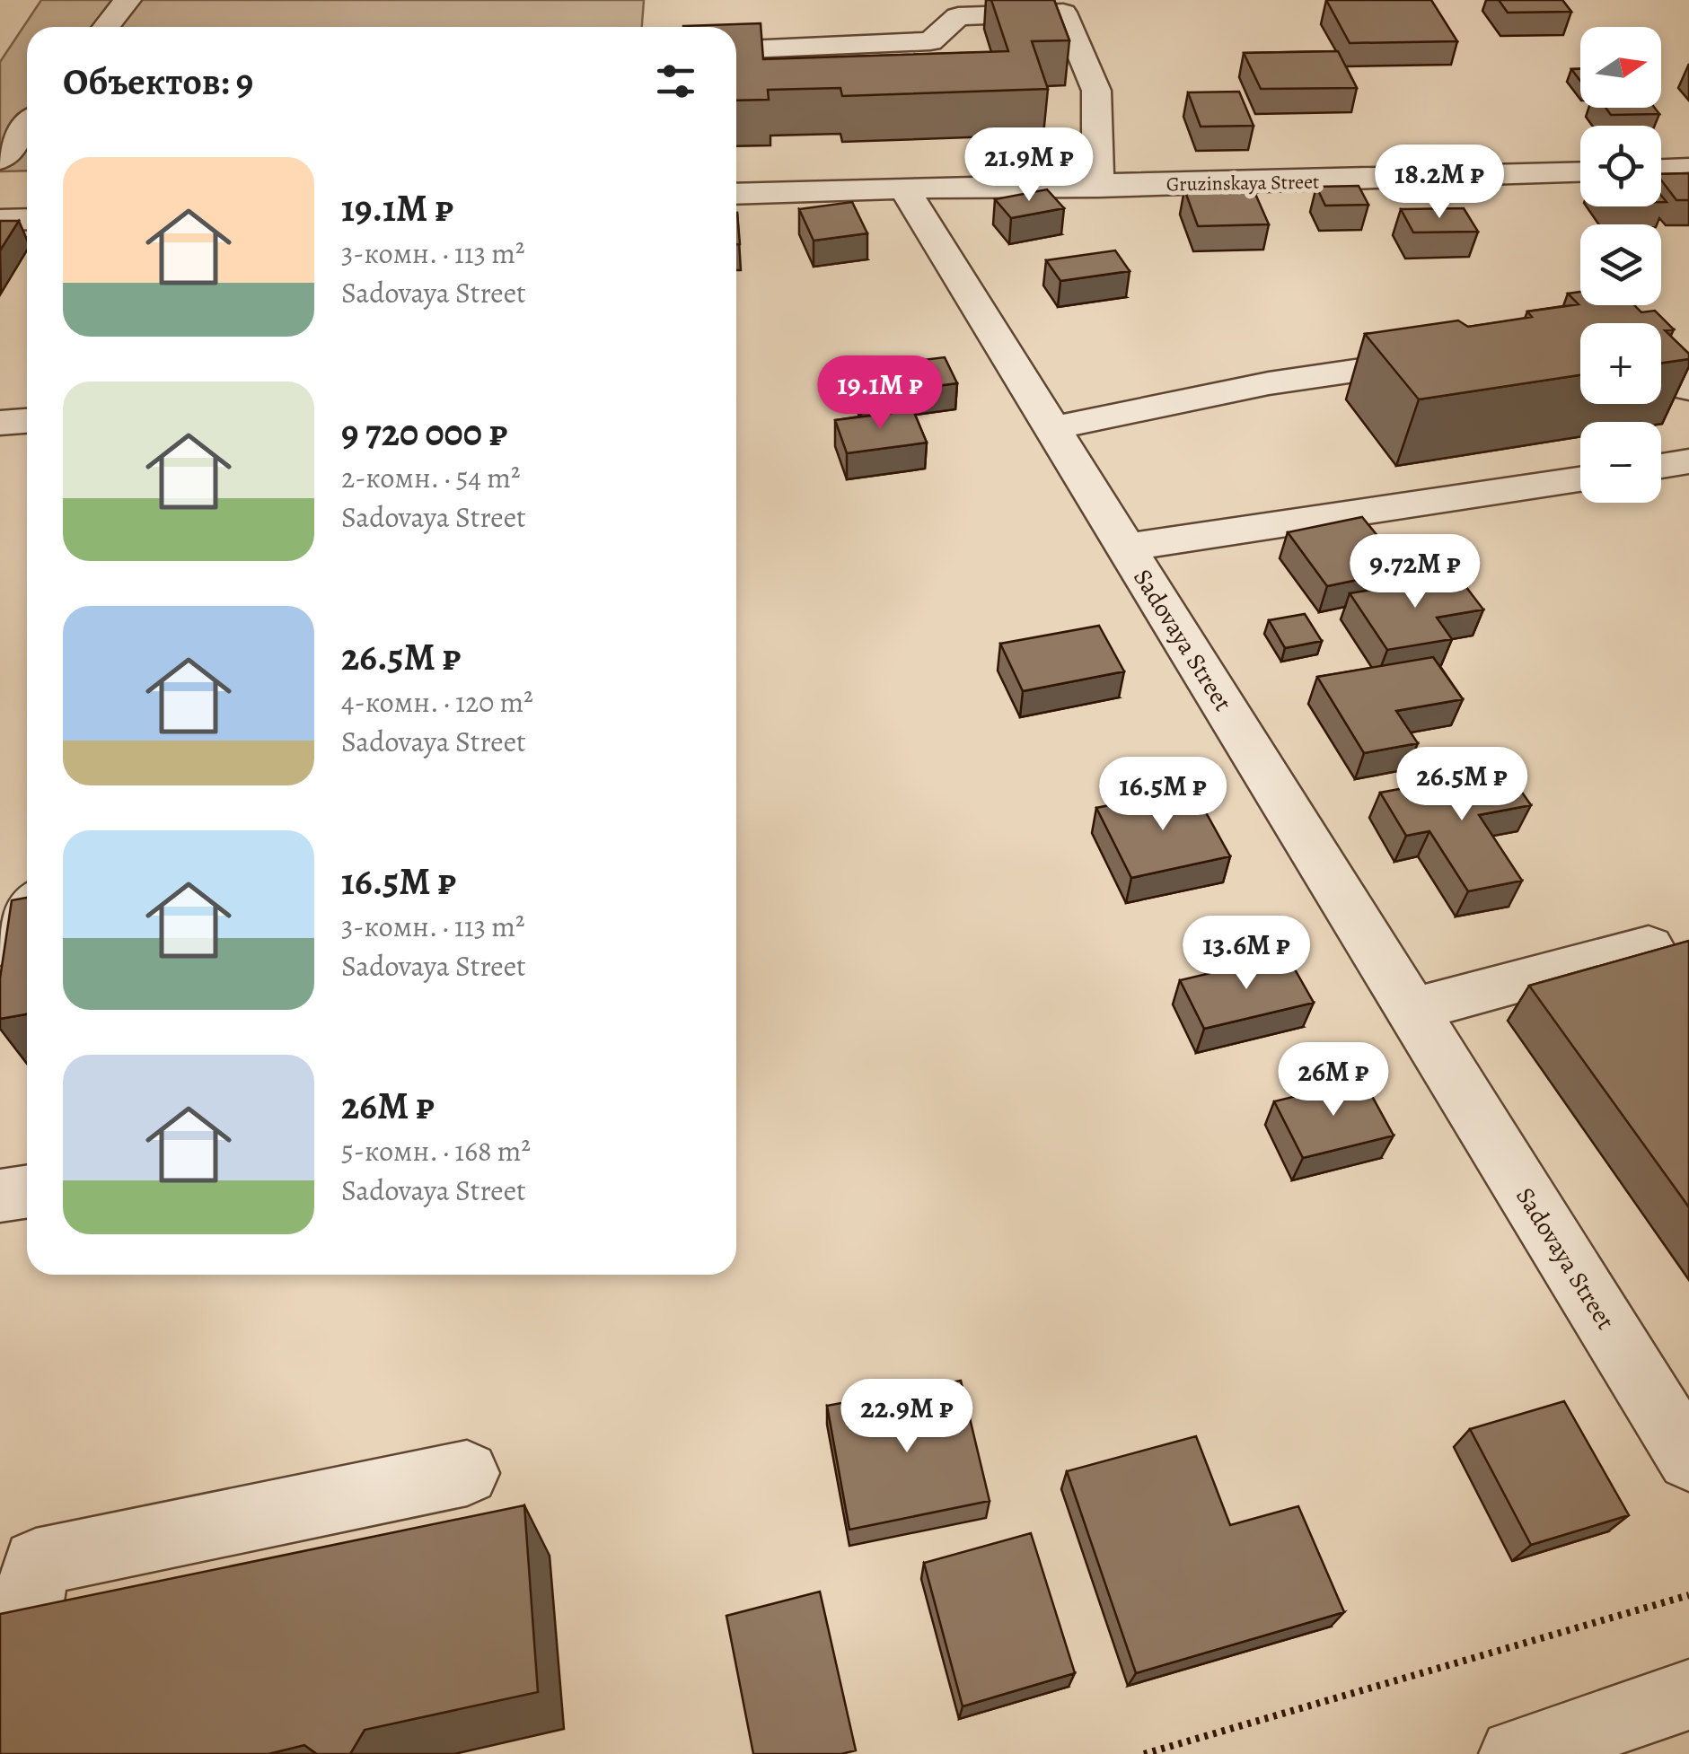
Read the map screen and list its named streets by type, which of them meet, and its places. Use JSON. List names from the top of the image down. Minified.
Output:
{"streets":{"street":["Gruzinskaya Street","Sadovaya Street"]},"crossings":[["Gruzinskaya Street","Sadovaya Street"]],"north":"right","page":{"map_buttons":["+","−"],"heading":"Объектов: 9","price":["21.9M ₽","18.2M ₽","19.1M ₽","9.72M ₽","26.5M ₽","16.5M ₽","13.6M ₽","26M ₽","22.9M ₽"],"list":[{"name":"19.1M ₽","note":"3-комн. · 113 m² · Sadovaya Street"},{"name":"9 720 000 ₽","note":"2-комн. · 54 m² · Sadovaya Street"},{"name":"26.5M ₽","note":"4-комн. · 120 m² · Sadovaya Street"},{"name":"16.5M ₽","note":"3-комн. · 113 m² · Sadovaya Street"},{"name":"26M ₽","note":"5-комн. · 168 m² · Sadovaya Street"}]}}
